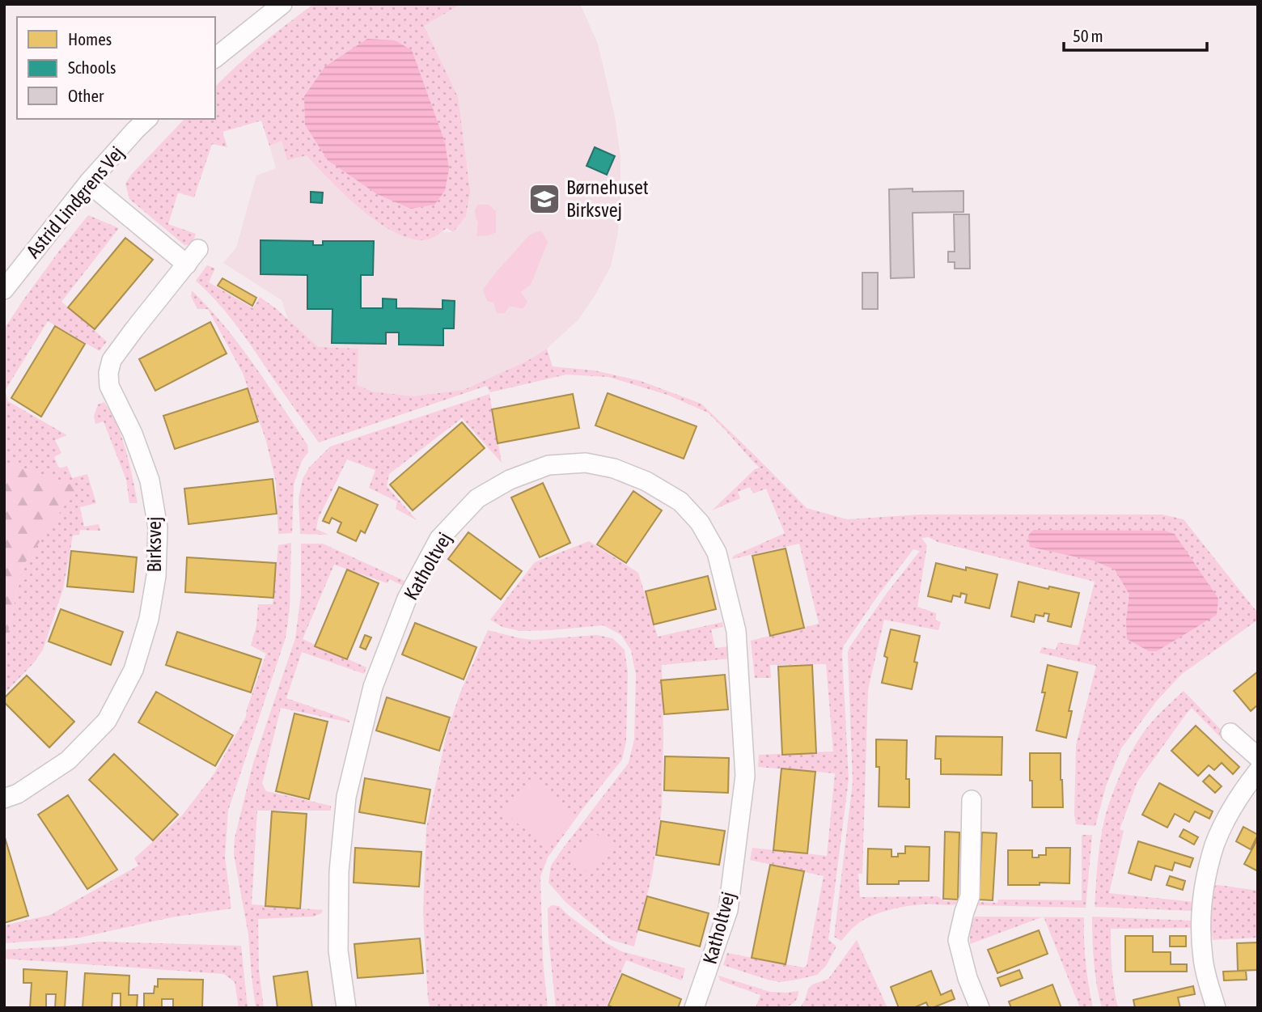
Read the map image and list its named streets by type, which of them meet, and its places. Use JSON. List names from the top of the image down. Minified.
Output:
{"streets":{"street":["Astrid Lindgrens Vej","Birksvej","Katholtvej"]},"places":{"school or university":["Børnehuset Birksvej"]},"legend":["Homes","Schools","Other"],"scale_bar":"50 m"}
